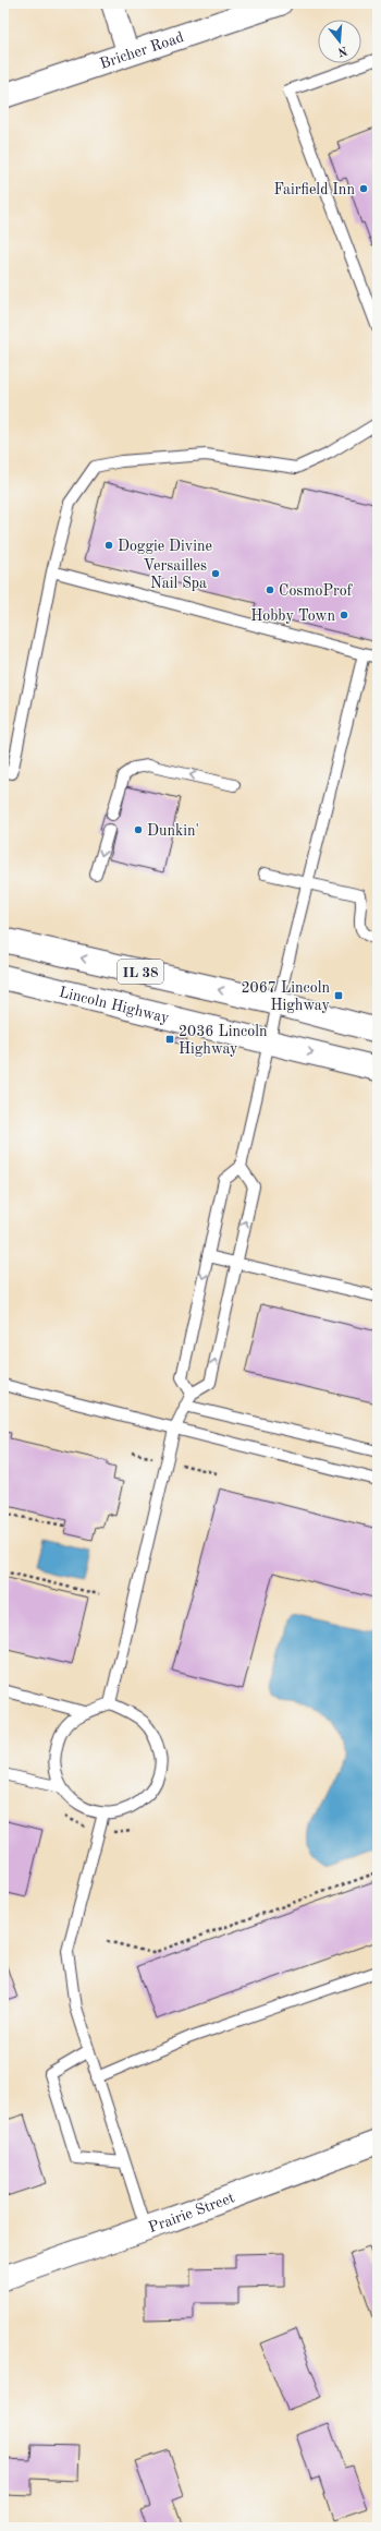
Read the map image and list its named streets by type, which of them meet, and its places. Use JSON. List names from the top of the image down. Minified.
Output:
{"streets":{"main road":["Bricher Road","IL 38","Lincoln Highway","Prairie Street"]},"places":{"other":["Fairfield Inn","Doggie Divine","Versailles Nail Spa","CosmoProf","Hobby Town","Dunkin'"],"transit":["2067 Lincoln Highway","2036 Lincoln Highway"]},"north":"bottom"}
